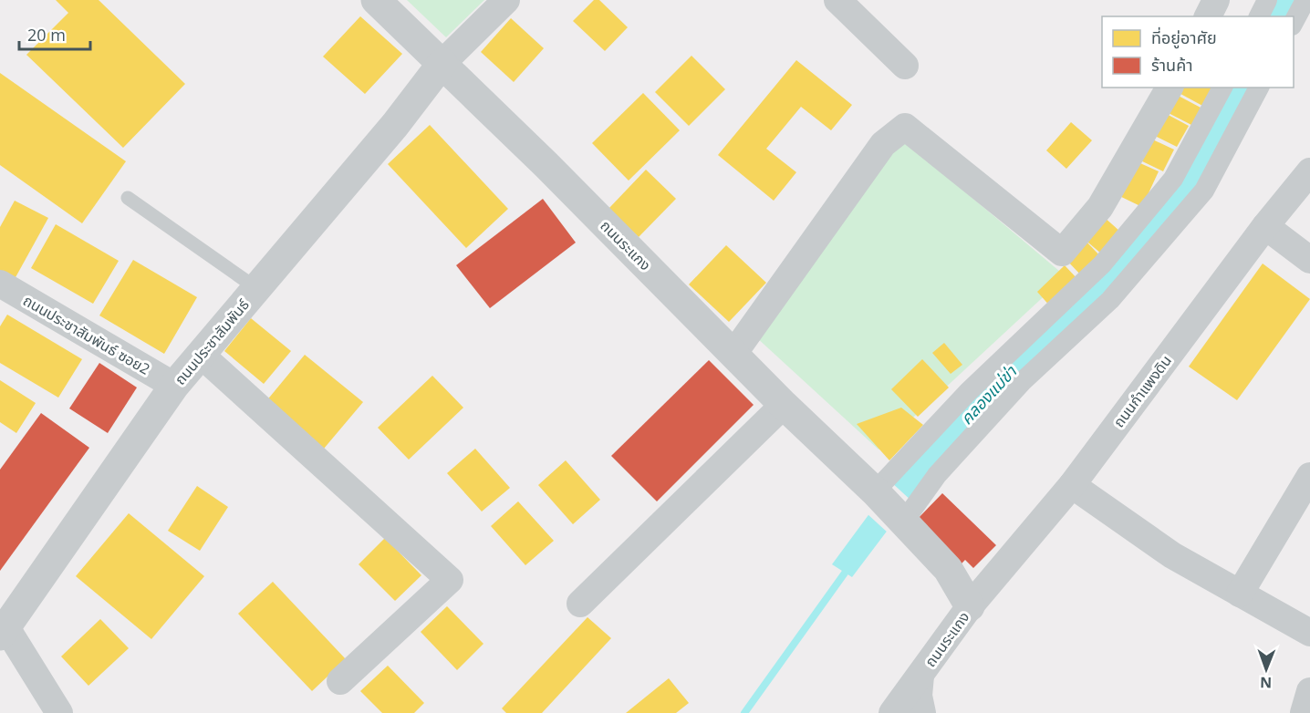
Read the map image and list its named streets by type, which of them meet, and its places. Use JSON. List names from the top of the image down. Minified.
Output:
{"streets":{"street":["ถนนระแกง","ถนนประชาสัมพันธ์ ซอย2","ถนนประชาสัมพันธ์","ถนนกำแพงดิน"]},"crossings":[["ถนนระแกง","ถนนประชาสัมพันธ์"],["ถนนระแกง","ถนนกำแพงดิน"],["ถนนประชาสัมพันธ์ ซอย2","ถนนประชาสัมพันธ์"]],"water":["คลองแม่ข่า"],"legend":["ที่อยู่อาศัย","ร้านค้า"],"scale_bar":"20 m","north":"bottom"}
